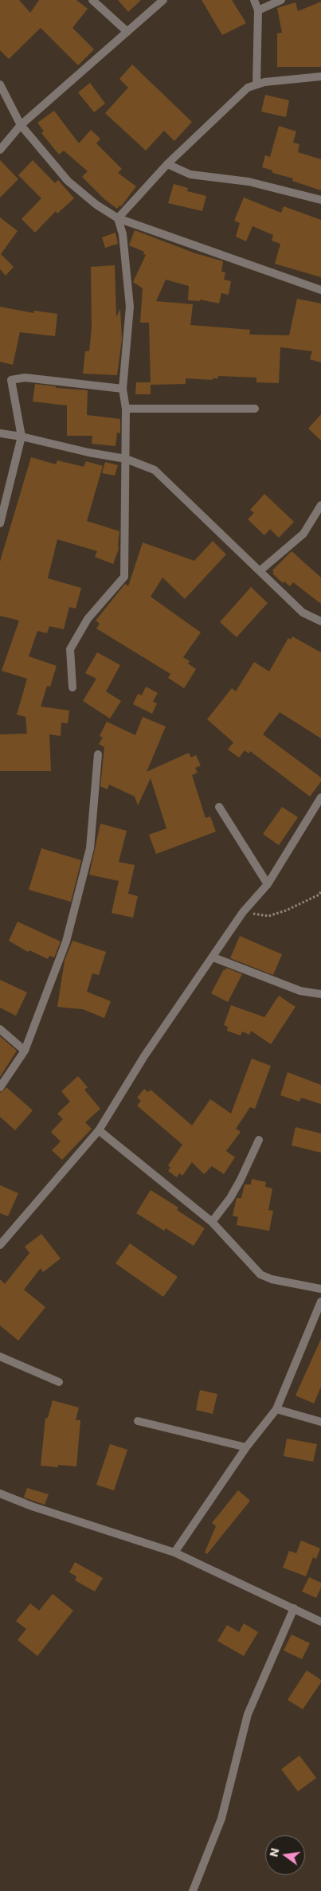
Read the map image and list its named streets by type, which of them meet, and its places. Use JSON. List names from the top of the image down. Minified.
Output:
{"north":"left"}
